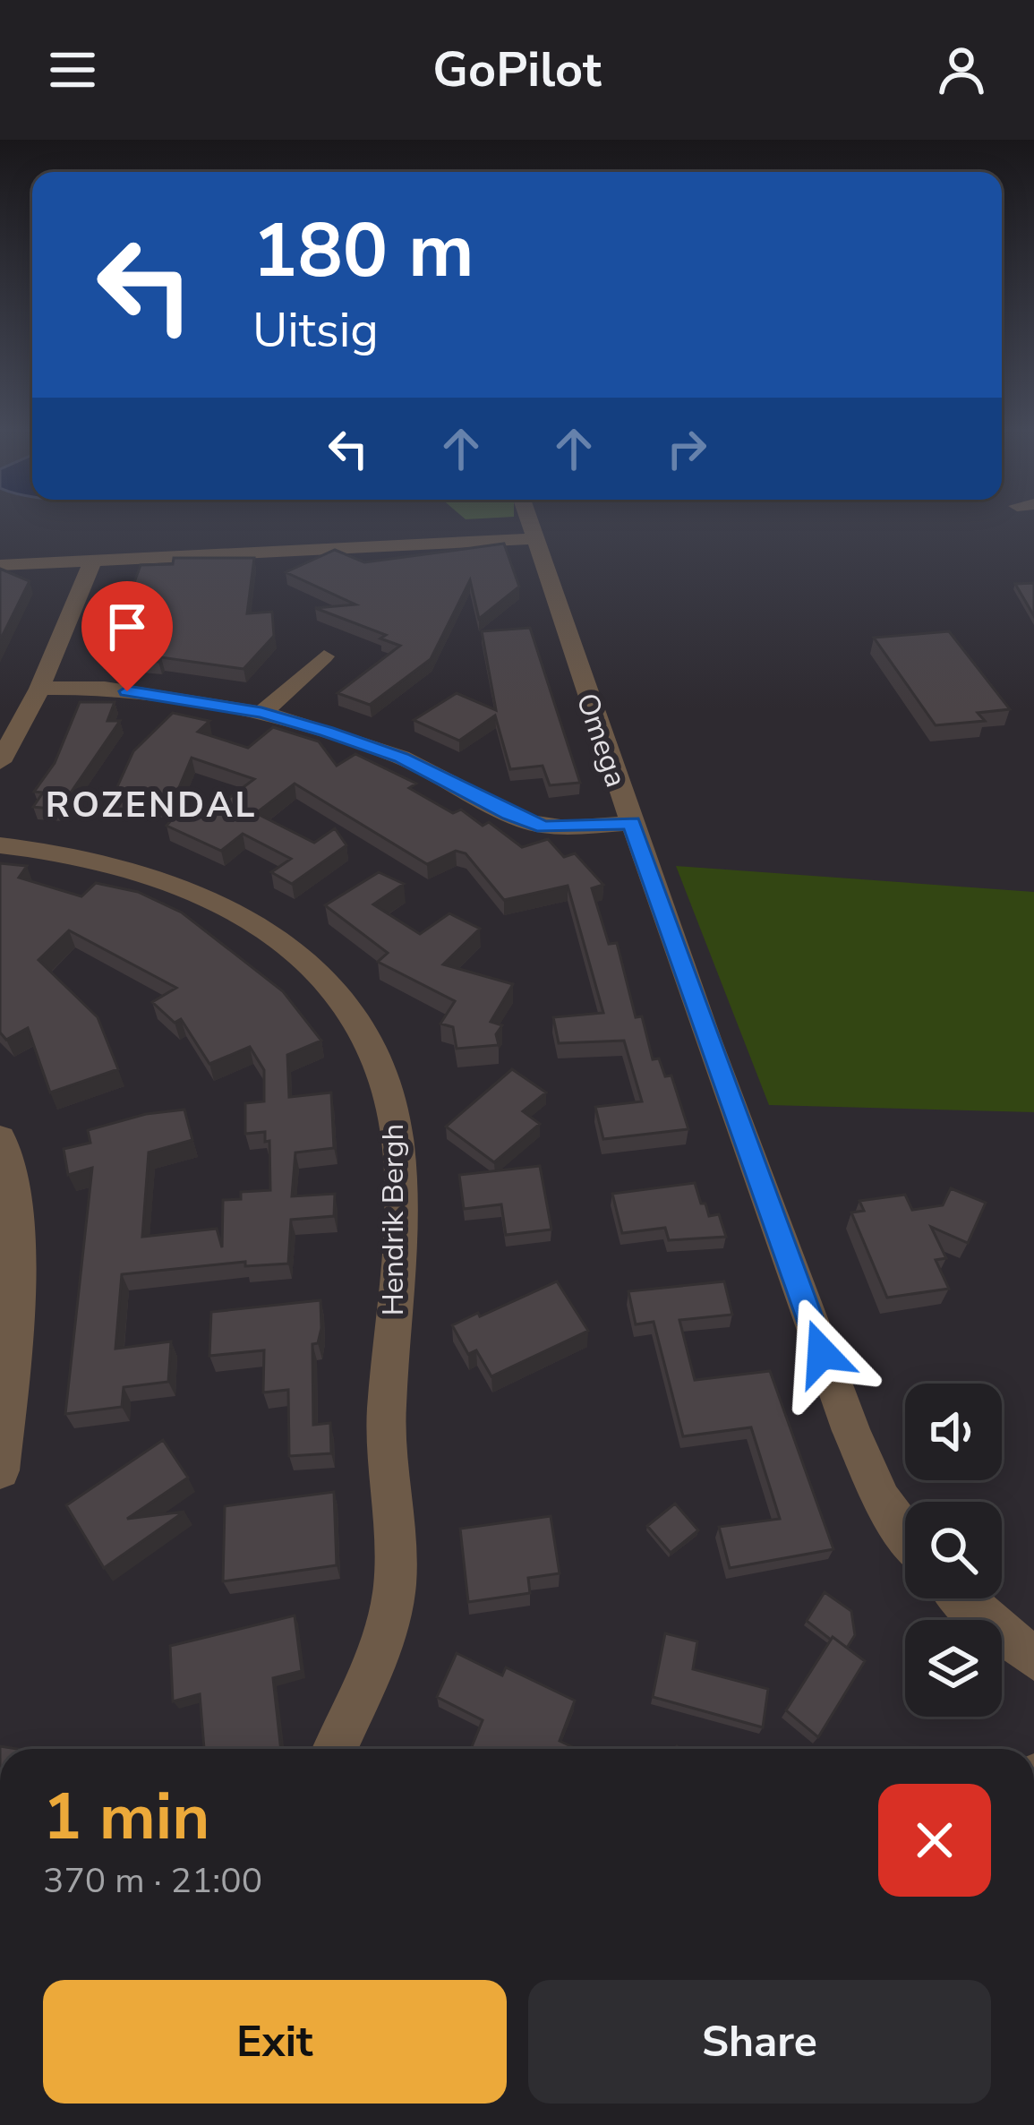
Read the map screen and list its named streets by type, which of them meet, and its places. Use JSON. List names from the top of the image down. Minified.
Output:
{"streets":{"street":["Omega","Hendrik Bergh"]},"districts":["ROZENDAL"],"page":{"header":"GoPilot","turn":["180 m","Uitsig"],"heading":["1 min","370 m · 21:00"],"buttons":["Exit","Share"]}}
